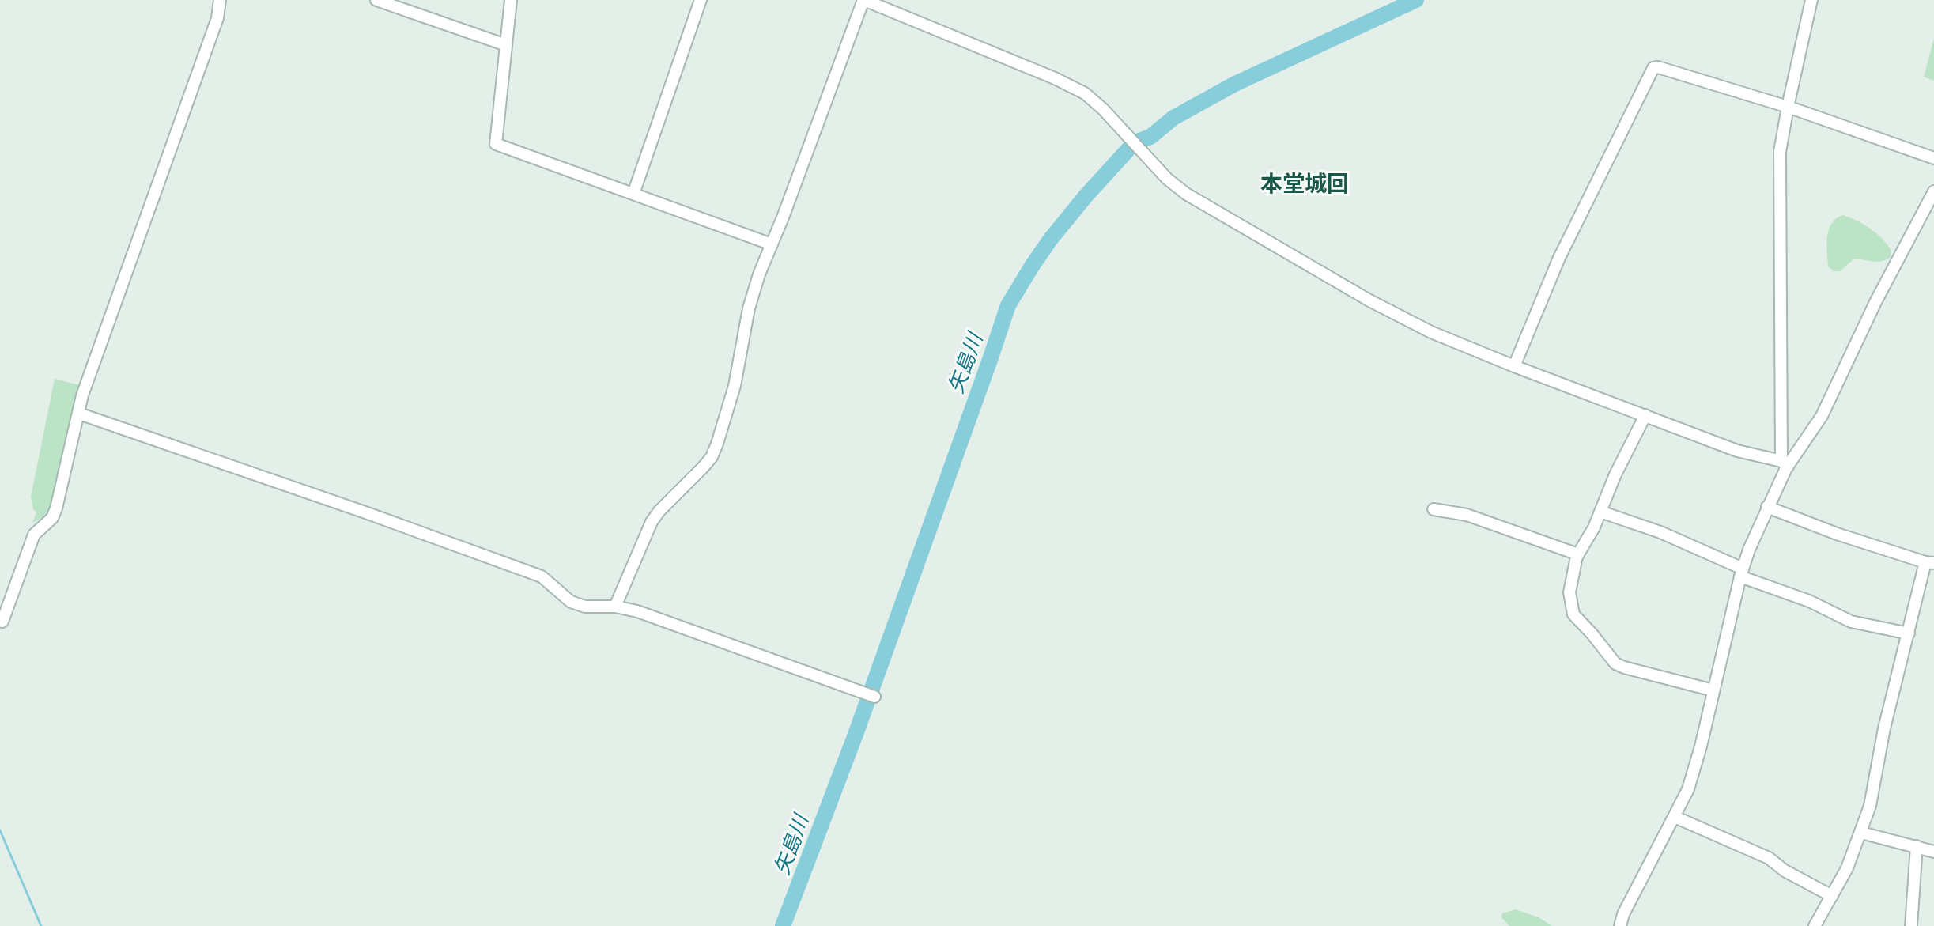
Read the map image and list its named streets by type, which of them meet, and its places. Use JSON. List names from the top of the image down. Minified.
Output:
{"districts":["本堂城回"],"water":["矢島川"]}
